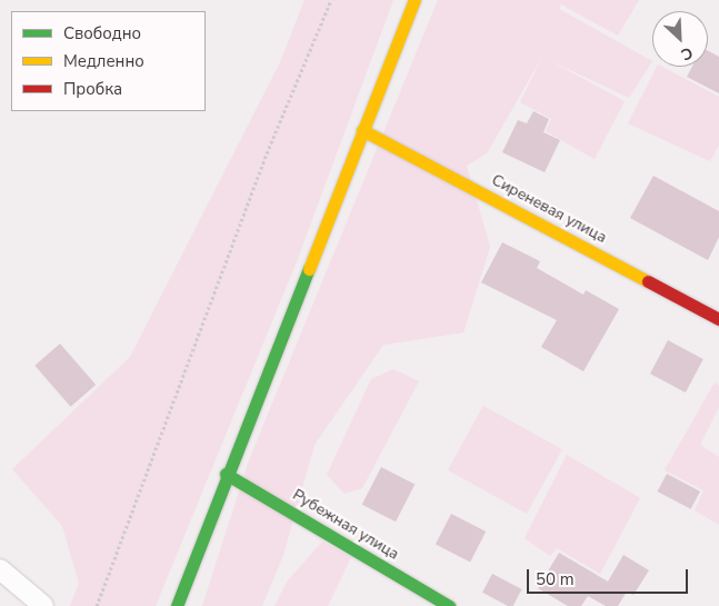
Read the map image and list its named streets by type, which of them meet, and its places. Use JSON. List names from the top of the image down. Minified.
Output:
{"streets":{"street":["Сиреневая улица","Рубежная улица"]},"legend":["Свободно","Медленно","Пробка"],"scale_bar":"50 m","north":"bottom right"}
